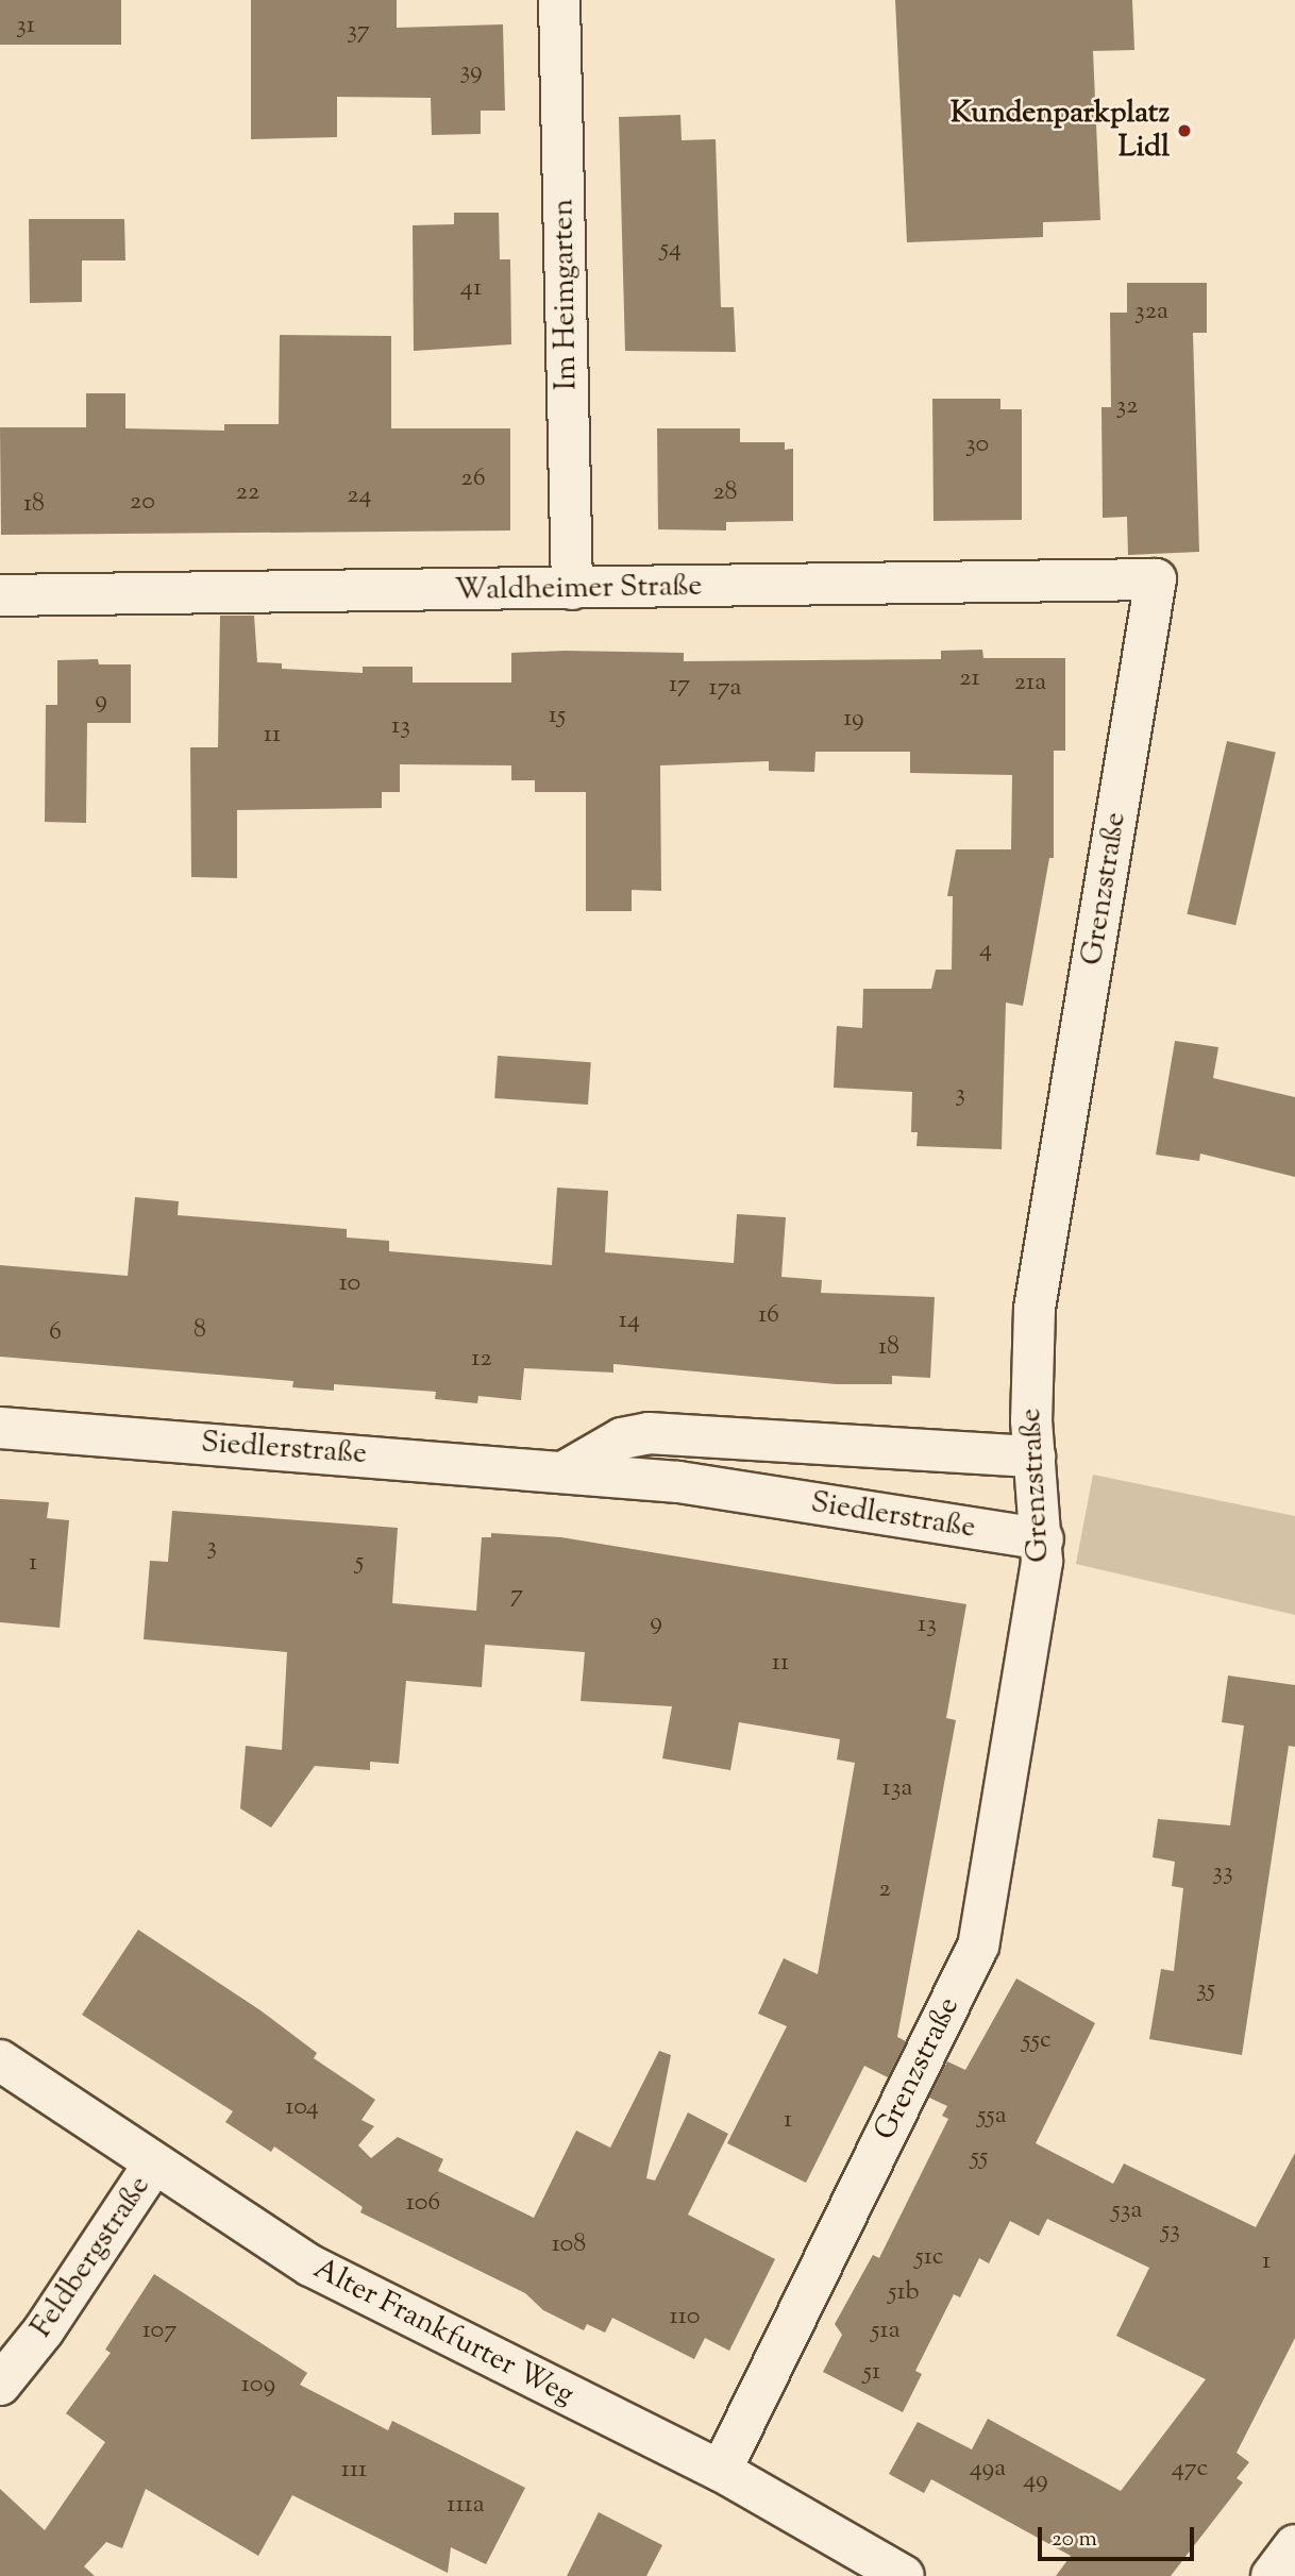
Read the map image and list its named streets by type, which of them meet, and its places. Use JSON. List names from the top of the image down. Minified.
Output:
{"streets":{"street":["Im Heimgarten","Waldheimer Straße","Grenzstraße","Siedlerstraße","Feldbergstraße","Alter Frankfurter Weg"]},"crossings":[["Im Heimgarten","Waldheimer Straße"],["Waldheimer Straße","Grenzstraße"],["Grenzstraße","Siedlerstraße"],["Grenzstraße","Alter Frankfurter Weg"],["Feldbergstraße","Alter Frankfurter Weg"]],"places":["Kundenparkplatz Lidl"],"house_numbers":["31","37","39","54","41","32a","32","30","26","22","28","24","20","18","21","21a","17","17a","9","15","19","13","11","4","3","10","16","14","8","6","18","12","3","5","1","7","9","13","11","13a","33","2","35","55c","104","55a","1","55","106","53a","53","108","51c","1","51b","110","107","51a","51","109","49a","47c","111","49","111a"],"scale_bar":"20 m"}
